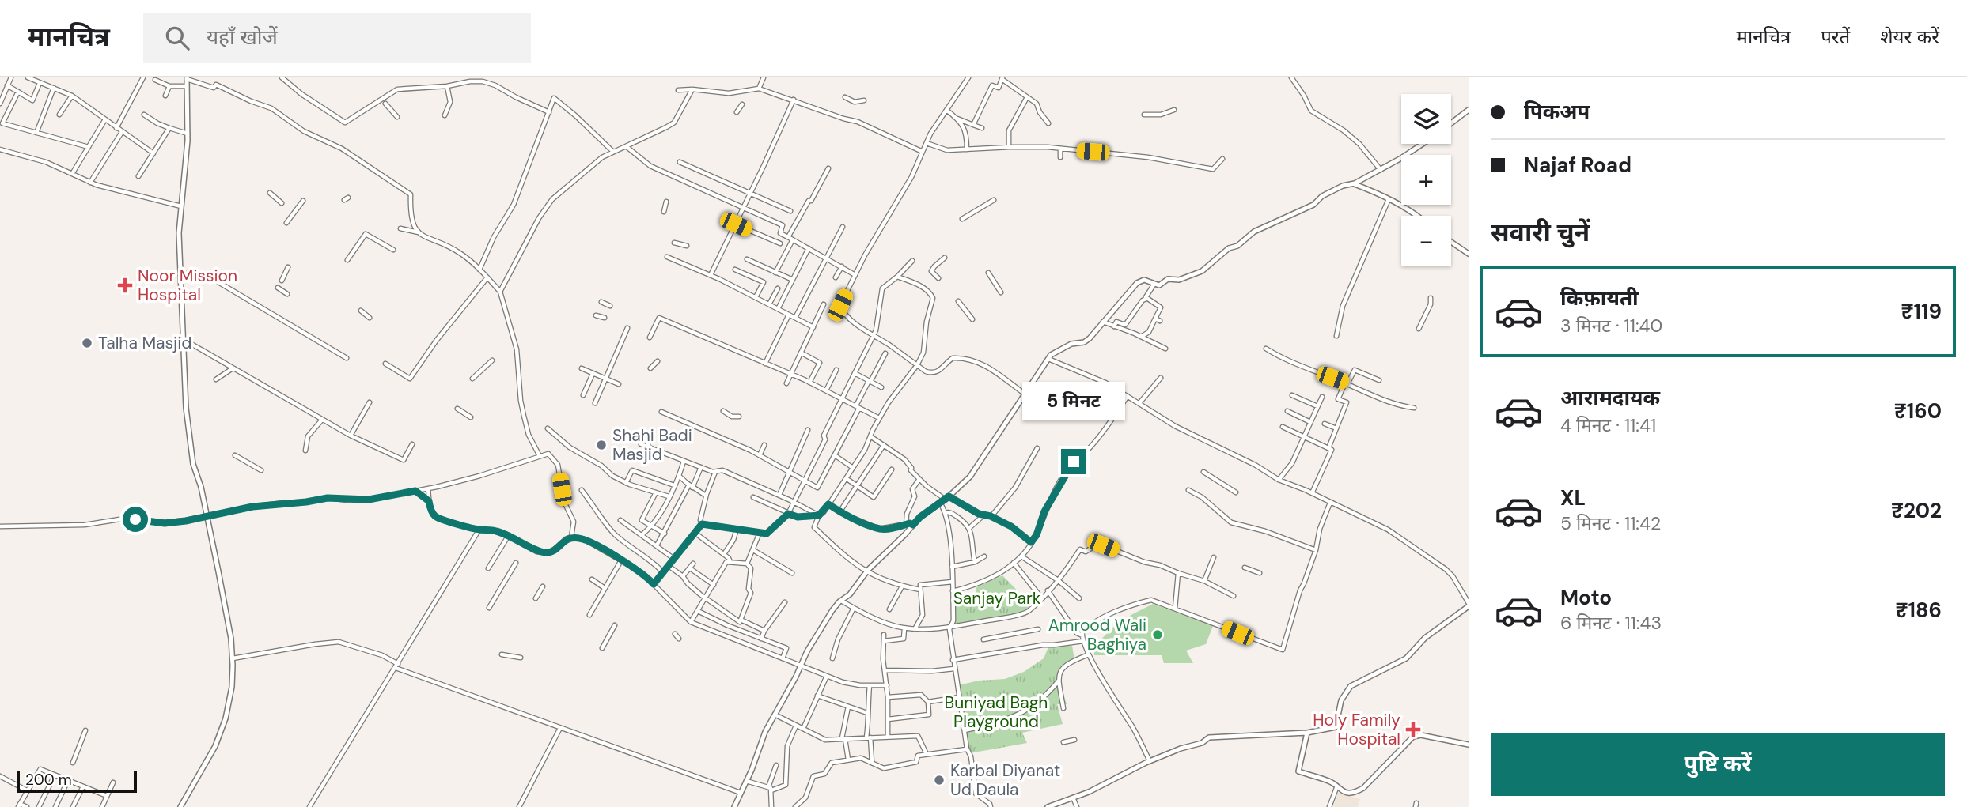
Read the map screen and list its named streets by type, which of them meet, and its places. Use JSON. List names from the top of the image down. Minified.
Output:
{"parks":["Sanjay Park","Buniyad Bagh Playground"],"places":{"health":["Noor Mission Hospital","Holy Family Hospital"],"other":["Talha Masjid","Shahi Badi Masjid","Amrood Wali Baghiya","Karbal Diyanat Ud Daula"]},"scale_bar":"200 m","page":{"header":"मानचित्र","search":"यहाँ खोजें","nav":["मानचित्र","परतें","शेयर करें"],"banner":["पिकअप","Najaf Road"],"map_buttons":["+","−"],"heading":"सवारी चुनें","list":[{"name":"किफ़ायती","note":"3 मिनट · 11:40","value":"₹119"},{"name":"आरामदायक","note":"4 मिनट · 11:41","value":"₹160"},{"name":"XL","note":"5 मिनट · 11:42","value":"₹202"},{"name":"Moto","note":"6 मिनट · 11:43","value":"₹186"}],"bubble":"5 मिनट","buttons":"पुष्टि करें","scale":"200 m"}}
